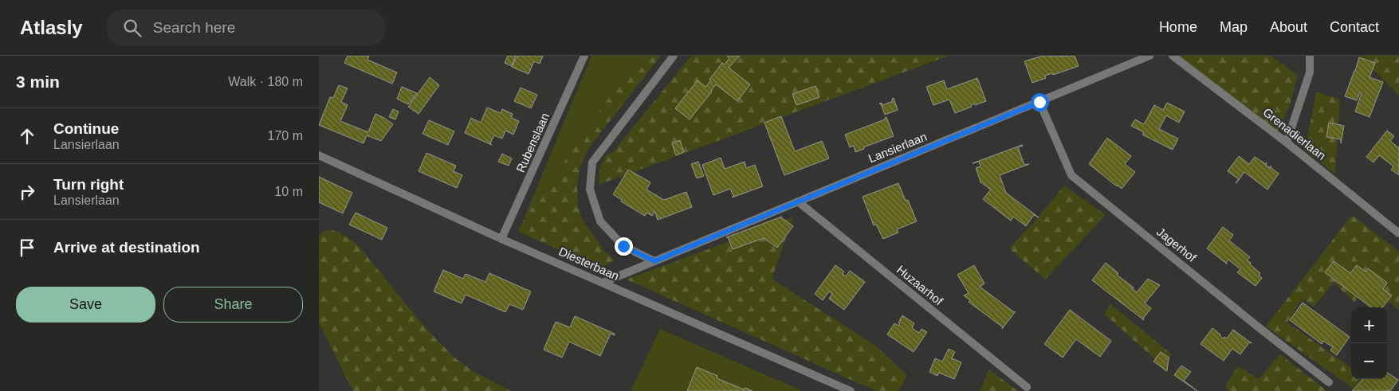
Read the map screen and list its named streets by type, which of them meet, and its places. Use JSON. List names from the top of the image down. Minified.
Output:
{"streets":{"street":["Grenadierlaan","Rubenslaan","Lansierlaan","Jagerhof","Diesterbaan","Huzaarhof"]},"crossings":[["Rubenslaan","Diesterbaan"],["Lansierlaan","Jagerhof"],["Lansierlaan","Diesterbaan"],["Lansierlaan","Huzaarhof"]],"page":{"header":"Atlasly","search":"Search here","nav":["Home","Map","About","Contact"],"heading":["3 min","Walk · 180 m"],"list":[["Continue","Lansierlaan","170 m"],["Turn right","Lansierlaan","10 m"],"Arrive at destination"],"buttons":["Save","Share"],"map_buttons":["+","−"]}}
